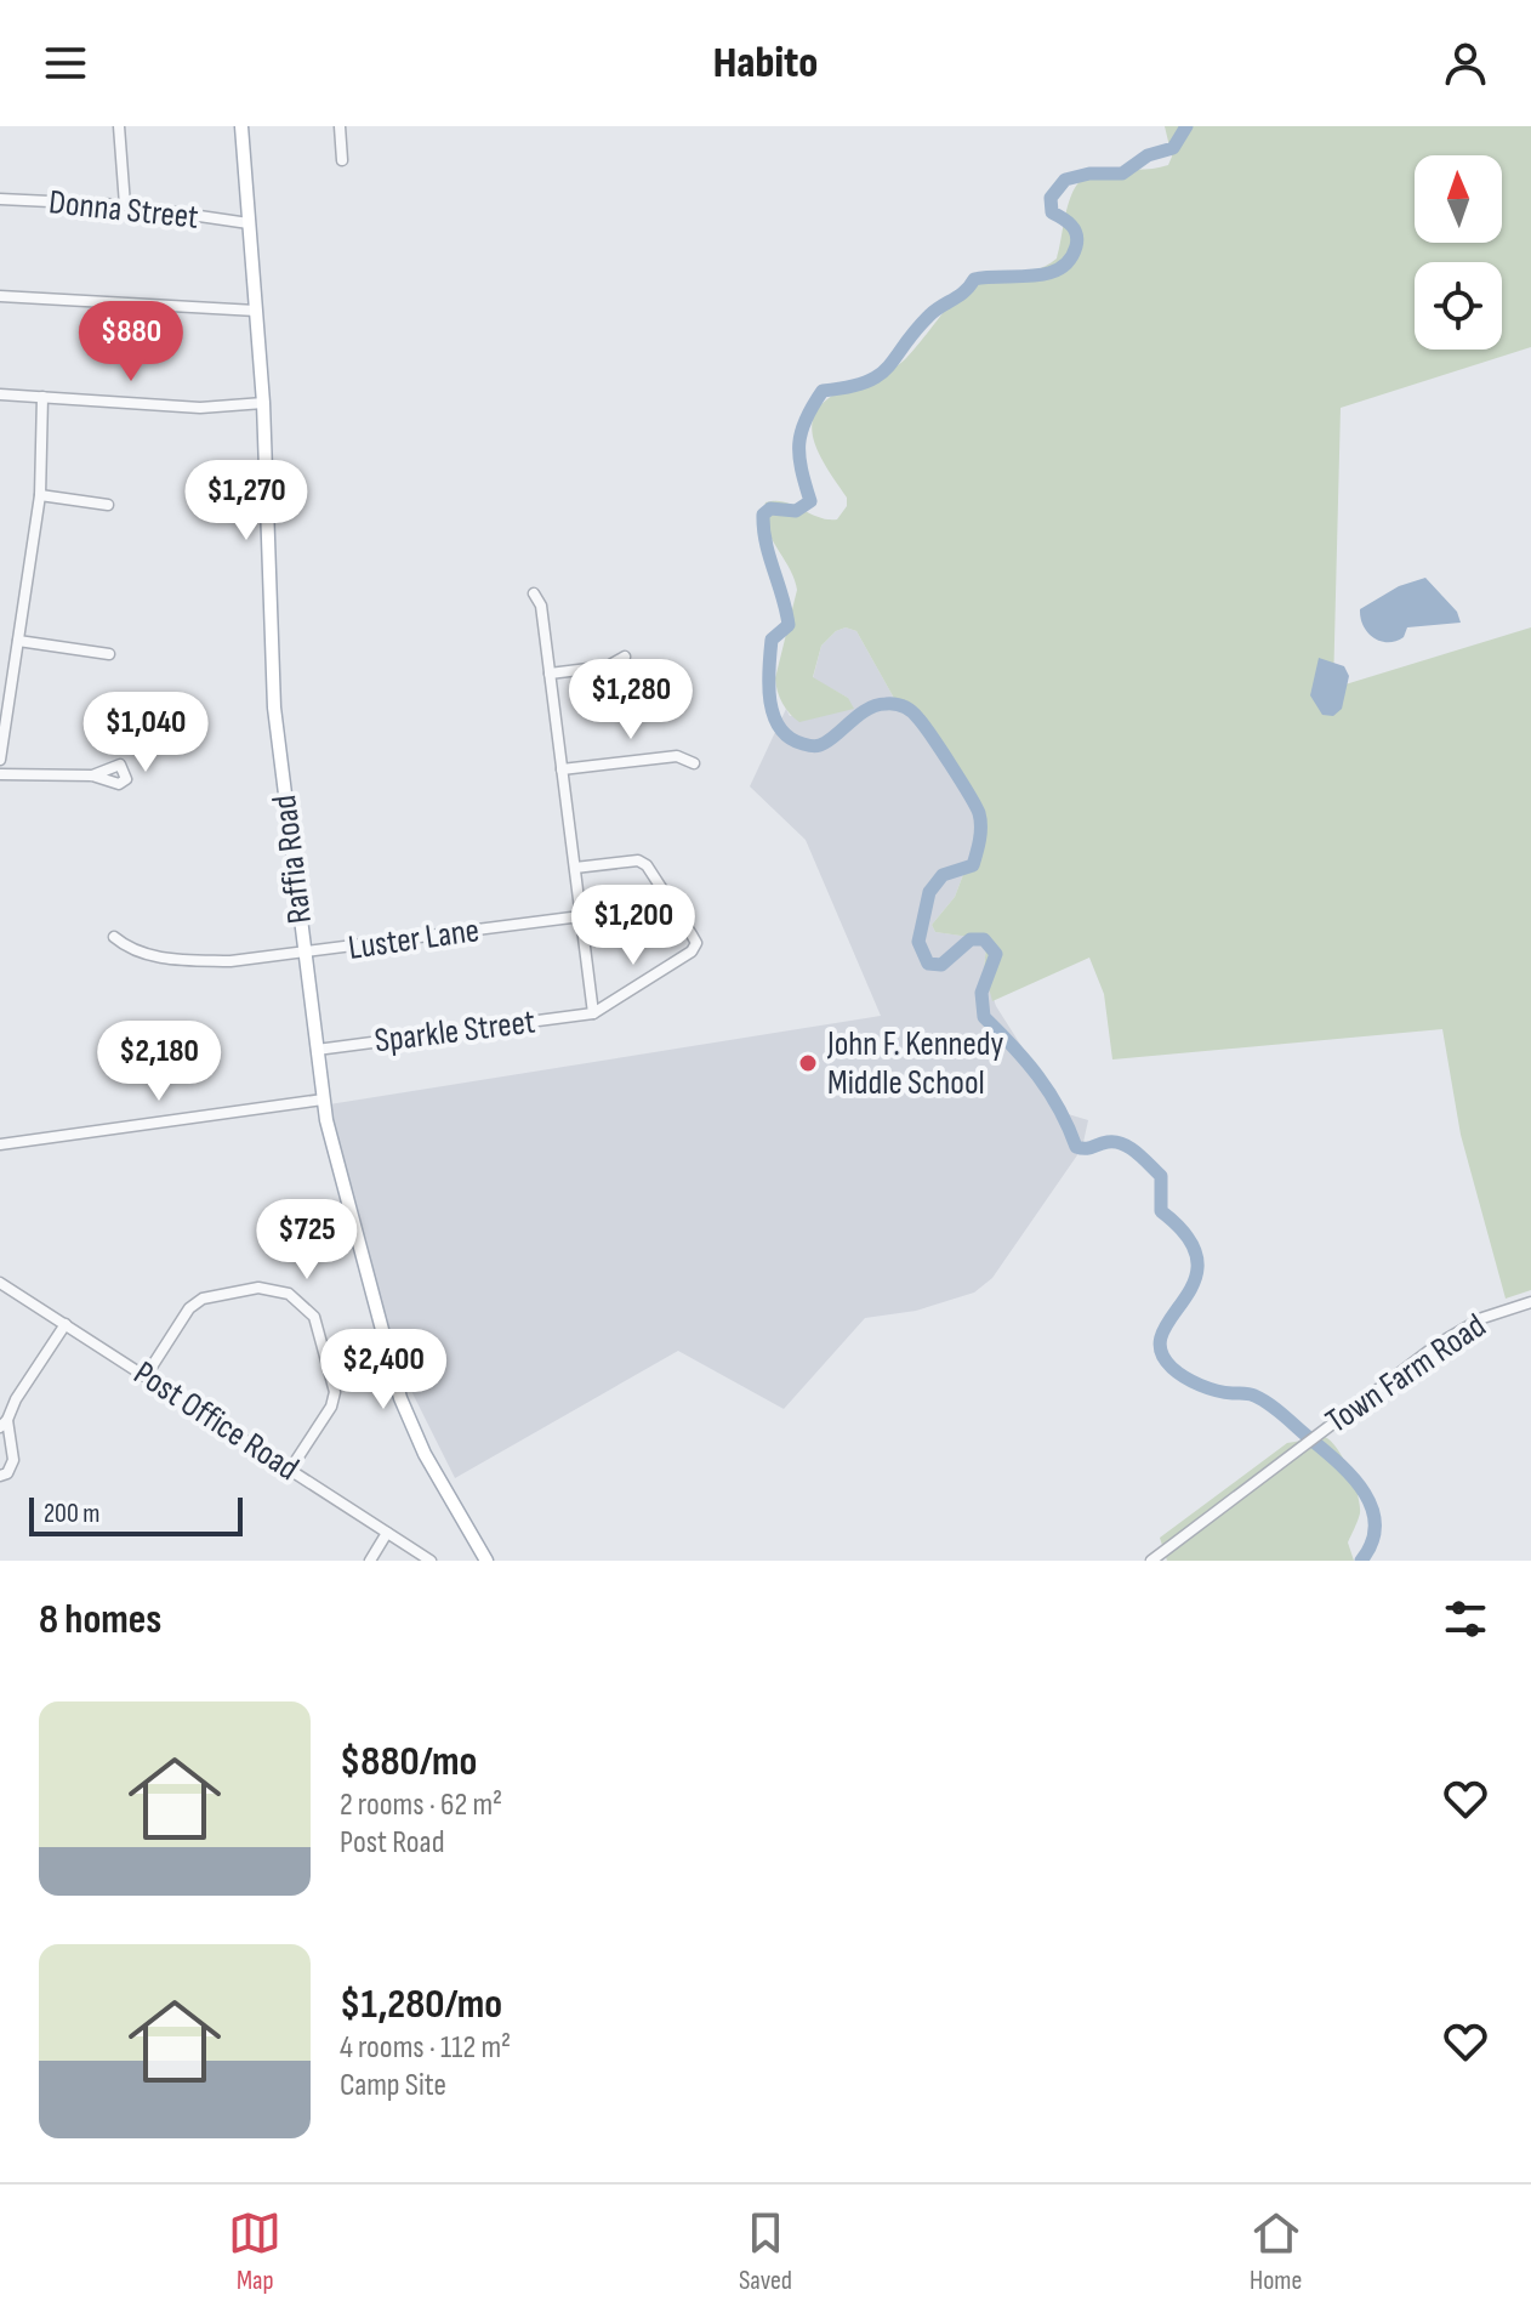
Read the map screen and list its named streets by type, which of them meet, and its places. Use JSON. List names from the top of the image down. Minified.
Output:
{"streets":{"main road":["Raffia Road"],"street":["Donna Street","Luster Lane","Sparkle Street","Town Farm Road","Post Office Road"]},"crossings":[["Donna Street","Raffia Road"],["Raffia Road","Luster Lane"],["Raffia Road","Sparkle Street"]],"places":["John F. Kennedy Middle School"],"scale_bar":"200 m","north":"top","page":{"header":"Habito","price":["$880","$1,270","$1,280","$1,040","$1,200","$2,180","$725","$2,400"],"scale":"200 m","heading":"8 homes","list":[{"name":"$880/mo","note":"2 rooms · 62 m² · Post Road"},{"name":"$1,280/mo","note":"4 rooms · 112 m² · Camp Site"}],"tabs":["Map","Saved","Home"]}}
